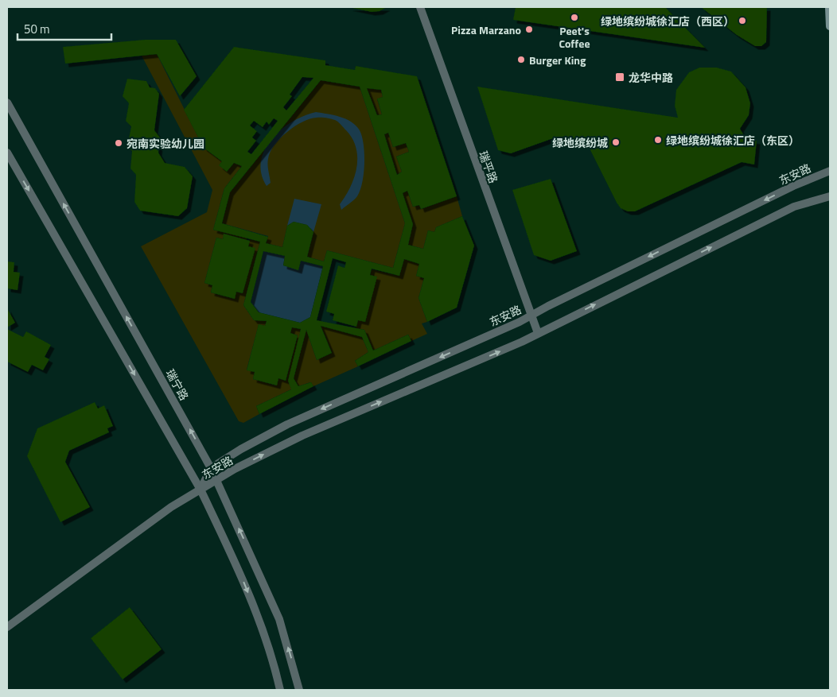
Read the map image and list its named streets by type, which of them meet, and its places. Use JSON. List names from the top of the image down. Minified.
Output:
{"streets":{"street":["瑞平路","东安路","瑞宁路"]},"crossings":[["瑞平路","东安路"],["东安路","瑞宁路"]],"places":{"other":["Peet's Coffee","绿地缤纷城徐汇店（西区）","Pizza Marzano","Burger King","绿地缤纷城徐汇店（东区）","绿地缤纷城","宛南实验幼儿园"],"transit":["龙华中路"]},"scale_bar":"50 m"}
